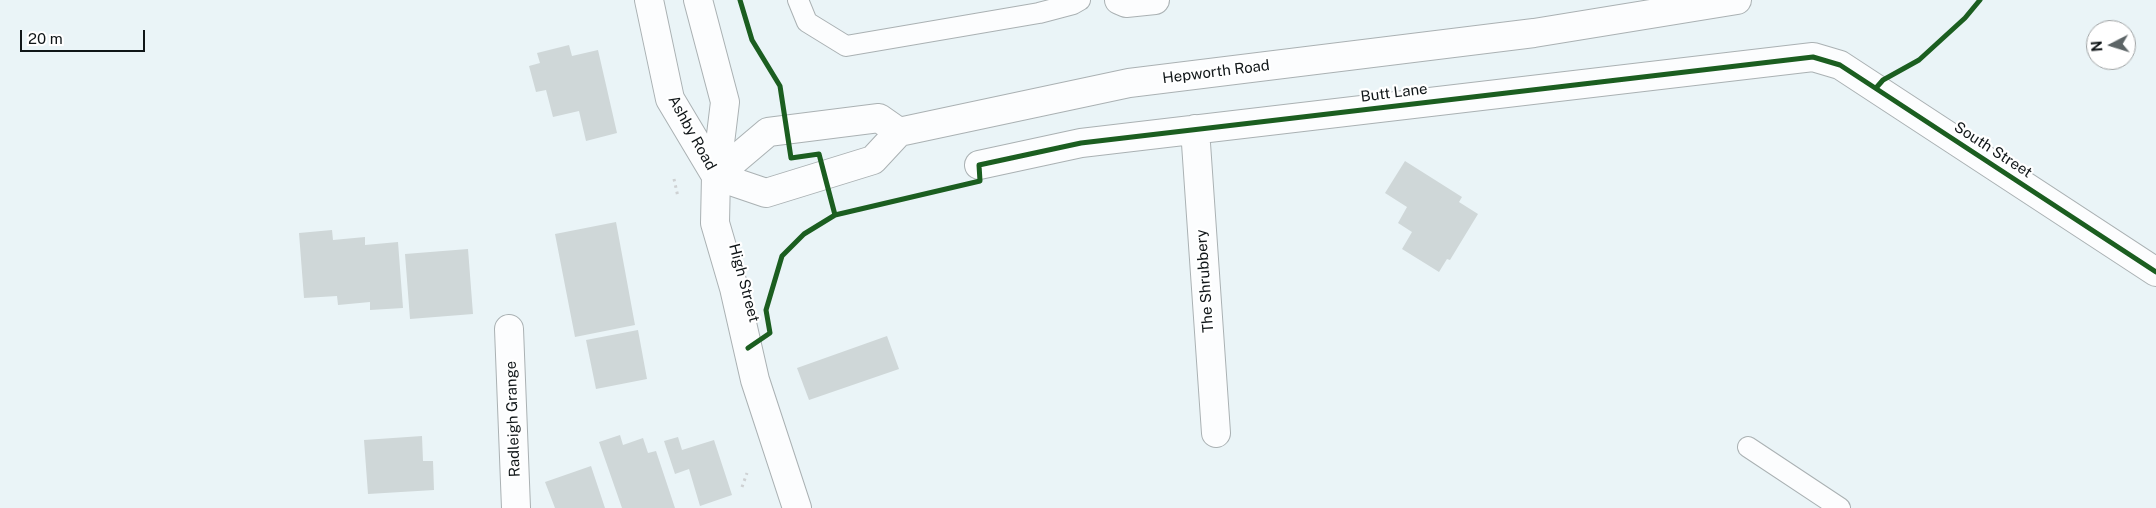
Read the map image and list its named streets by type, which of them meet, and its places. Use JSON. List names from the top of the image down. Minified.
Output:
{"streets":{"main road":["Hepworth Road","Butt Lane","Ashby Road","South Street","The Shrubbery","High Street","Radleigh Grange"]},"crossings":[["Butt Lane","South Street"],["Butt Lane","The Shrubbery"],["Ashby Road","High Street"]],"scale_bar":"20 m","north":"left"}
